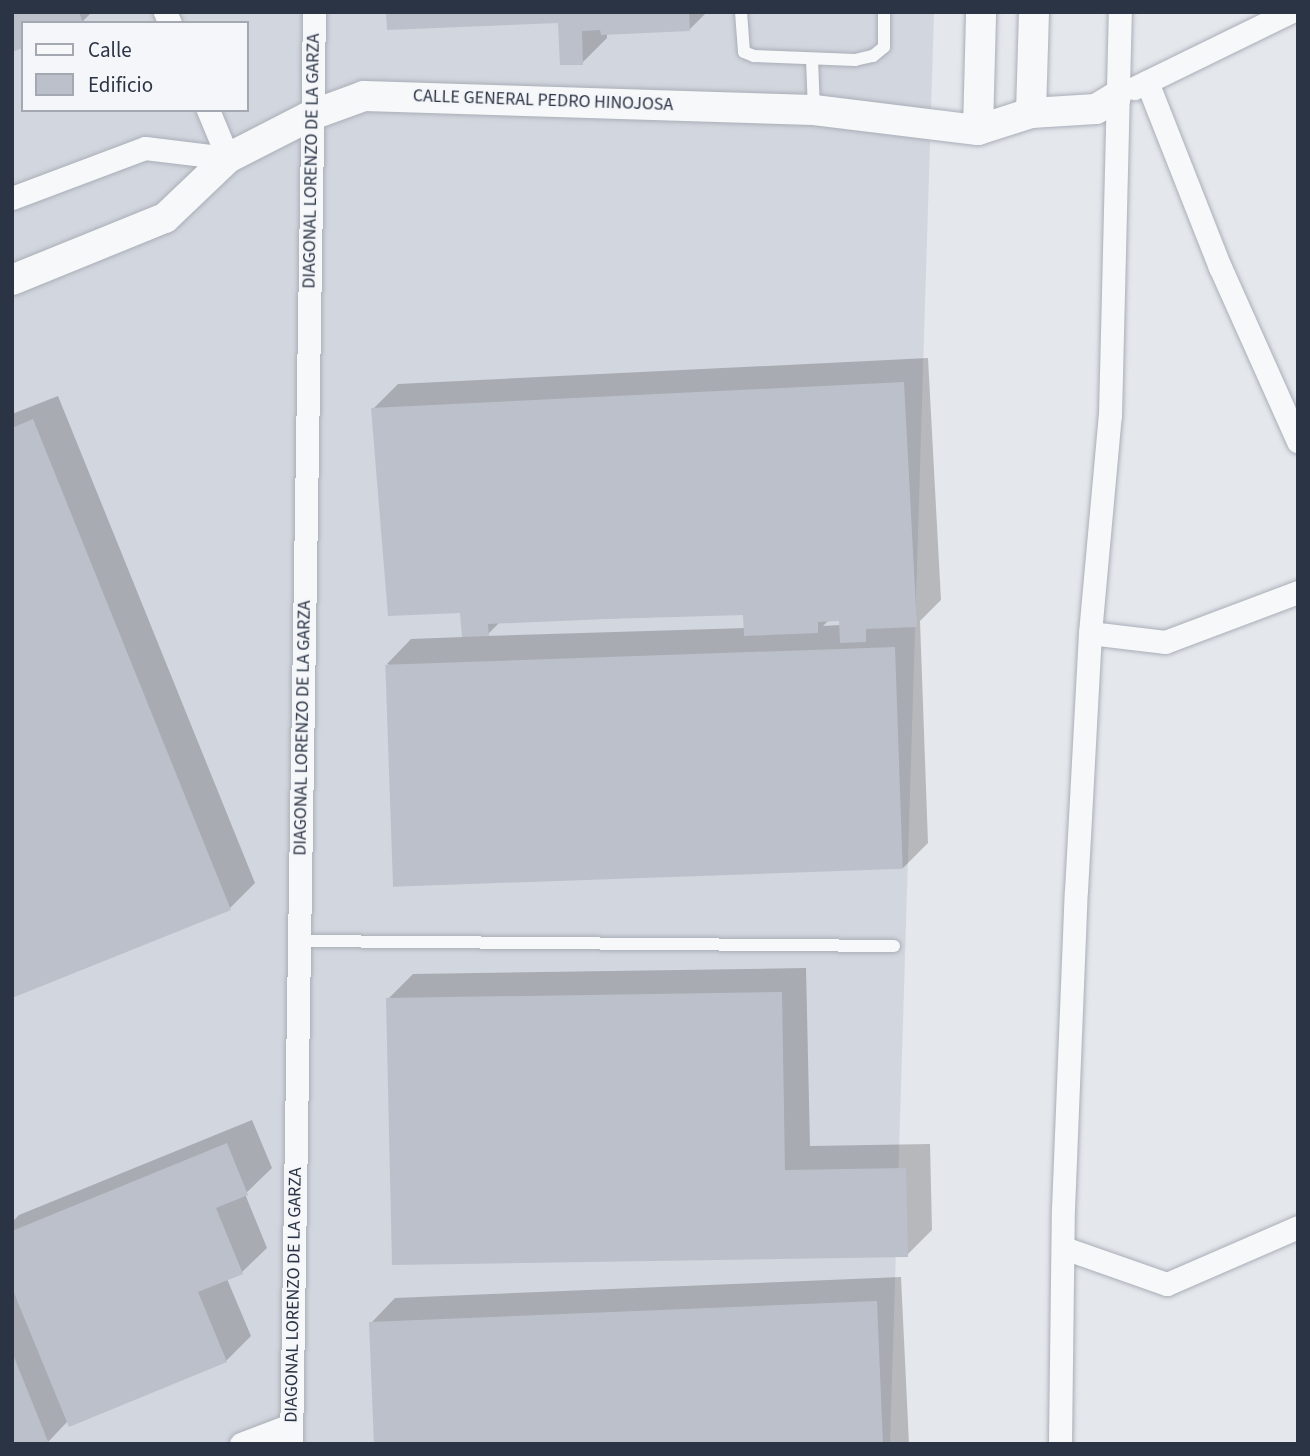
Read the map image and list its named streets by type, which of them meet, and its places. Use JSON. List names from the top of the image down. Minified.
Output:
{"streets":{"street":["CALLE GENERAL PEDRO HINOJOSA","DIAGONAL LORENZO DE LA GARZA"]},"crossings":[["CALLE GENERAL PEDRO HINOJOSA","DIAGONAL LORENZO DE LA GARZA"]],"legend":["Calle","Edificio"]}
